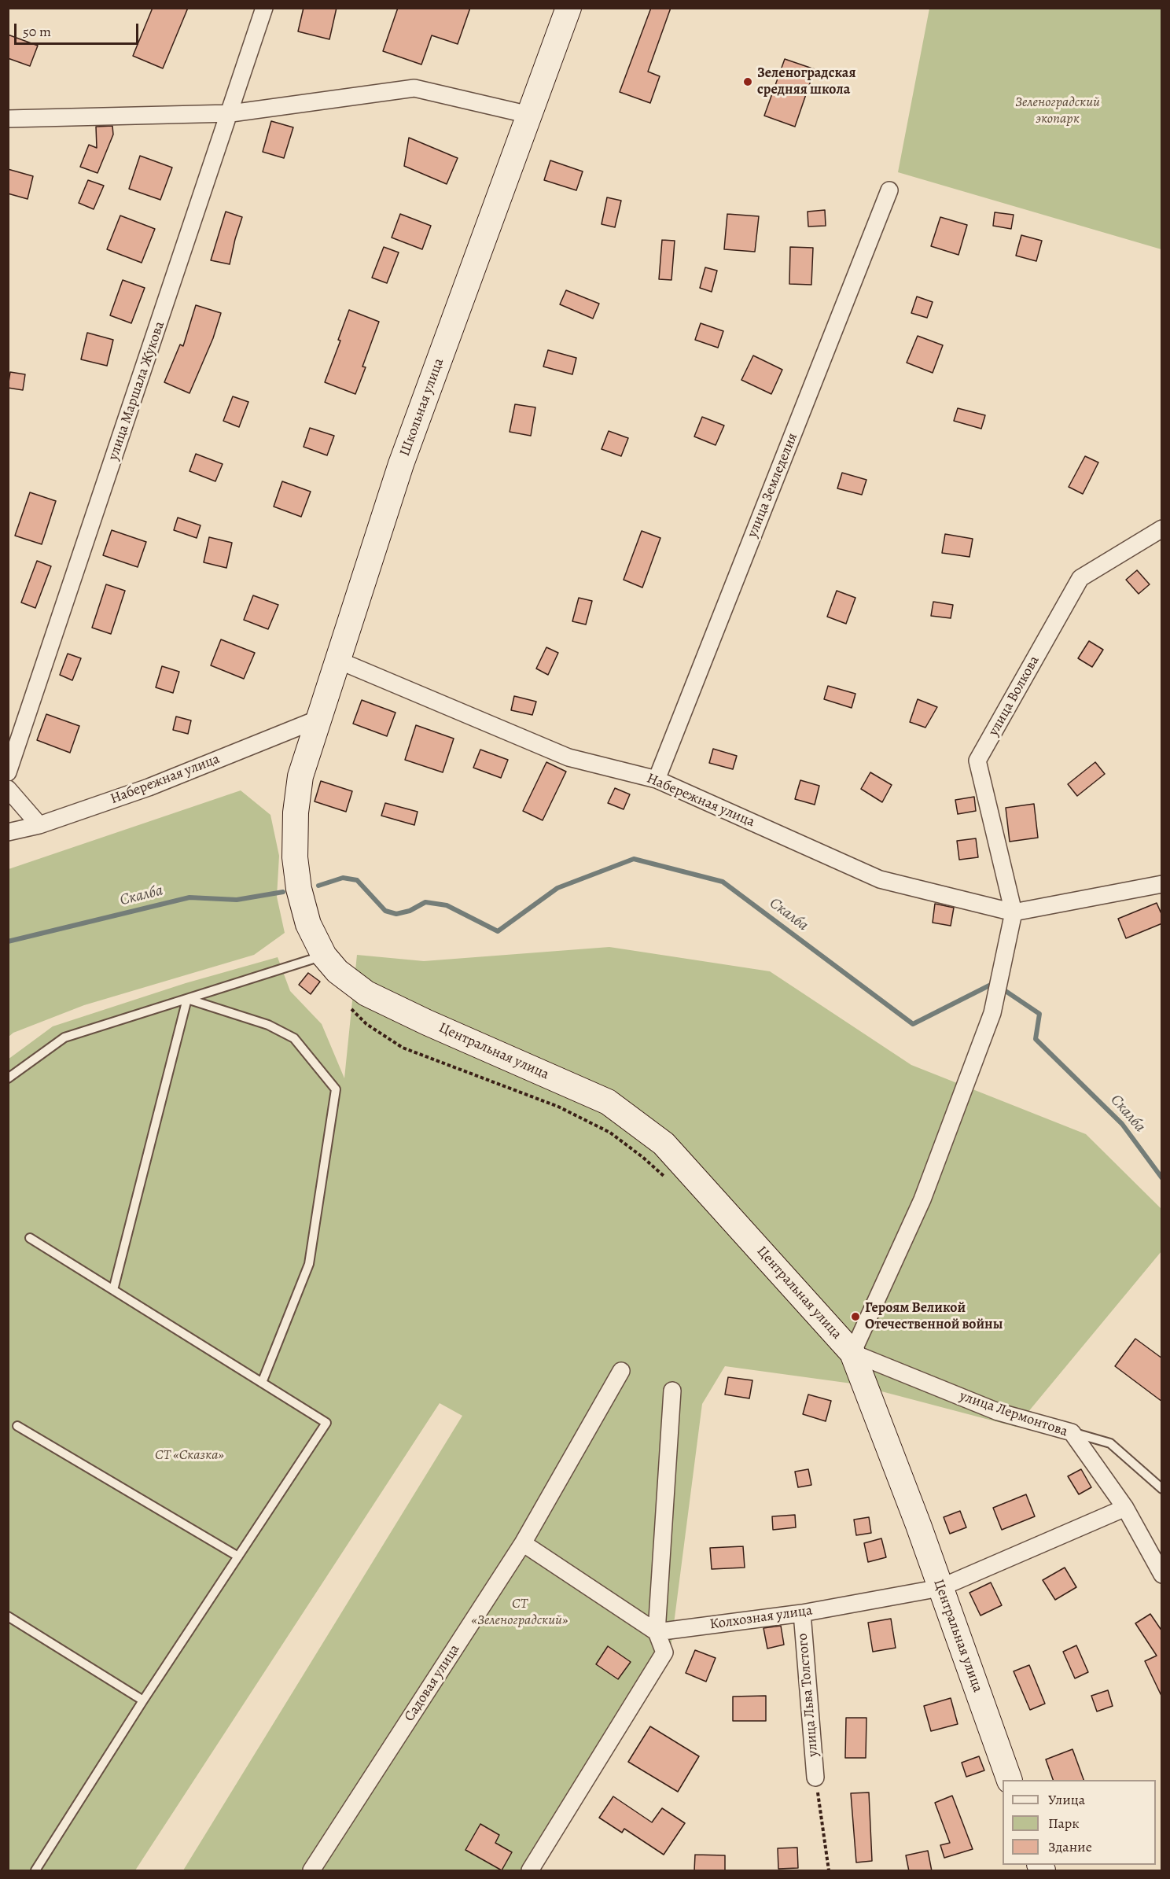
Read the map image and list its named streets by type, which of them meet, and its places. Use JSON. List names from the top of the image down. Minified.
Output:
{"streets":{"street":["улица Маршала Жукова","Школьная улица","улица Земледелия","улица Волкова","Набережная улица","Центральная улица","улица Лермонтова","Колхозная улица","Садовая улица","улица Льва Толстого"]},"crossings":[["Школьная улица","Набережная улица"],["Школьная улица","Центральная улица"],["улица Земледелия","Набережная улица"],["улица Волкова","Набережная улица"],["Центральная улица","улица Лермонтова"],["Центральная улица","Колхозная улица"],["улица Лермонтова","Колхозная улица"],["Колхозная улица","улица Льва Толстого"]],"water":["Скалба"],"parks":["Зеленоградский экопарк","СТ «Сказка»","СТ «Зеленоградский»"],"places":["Зеленоградская средняя школа","Героям Великой Отечественной войны"],"legend":["Улица","Парк","Здание"],"scale_bar":"50 m"}
